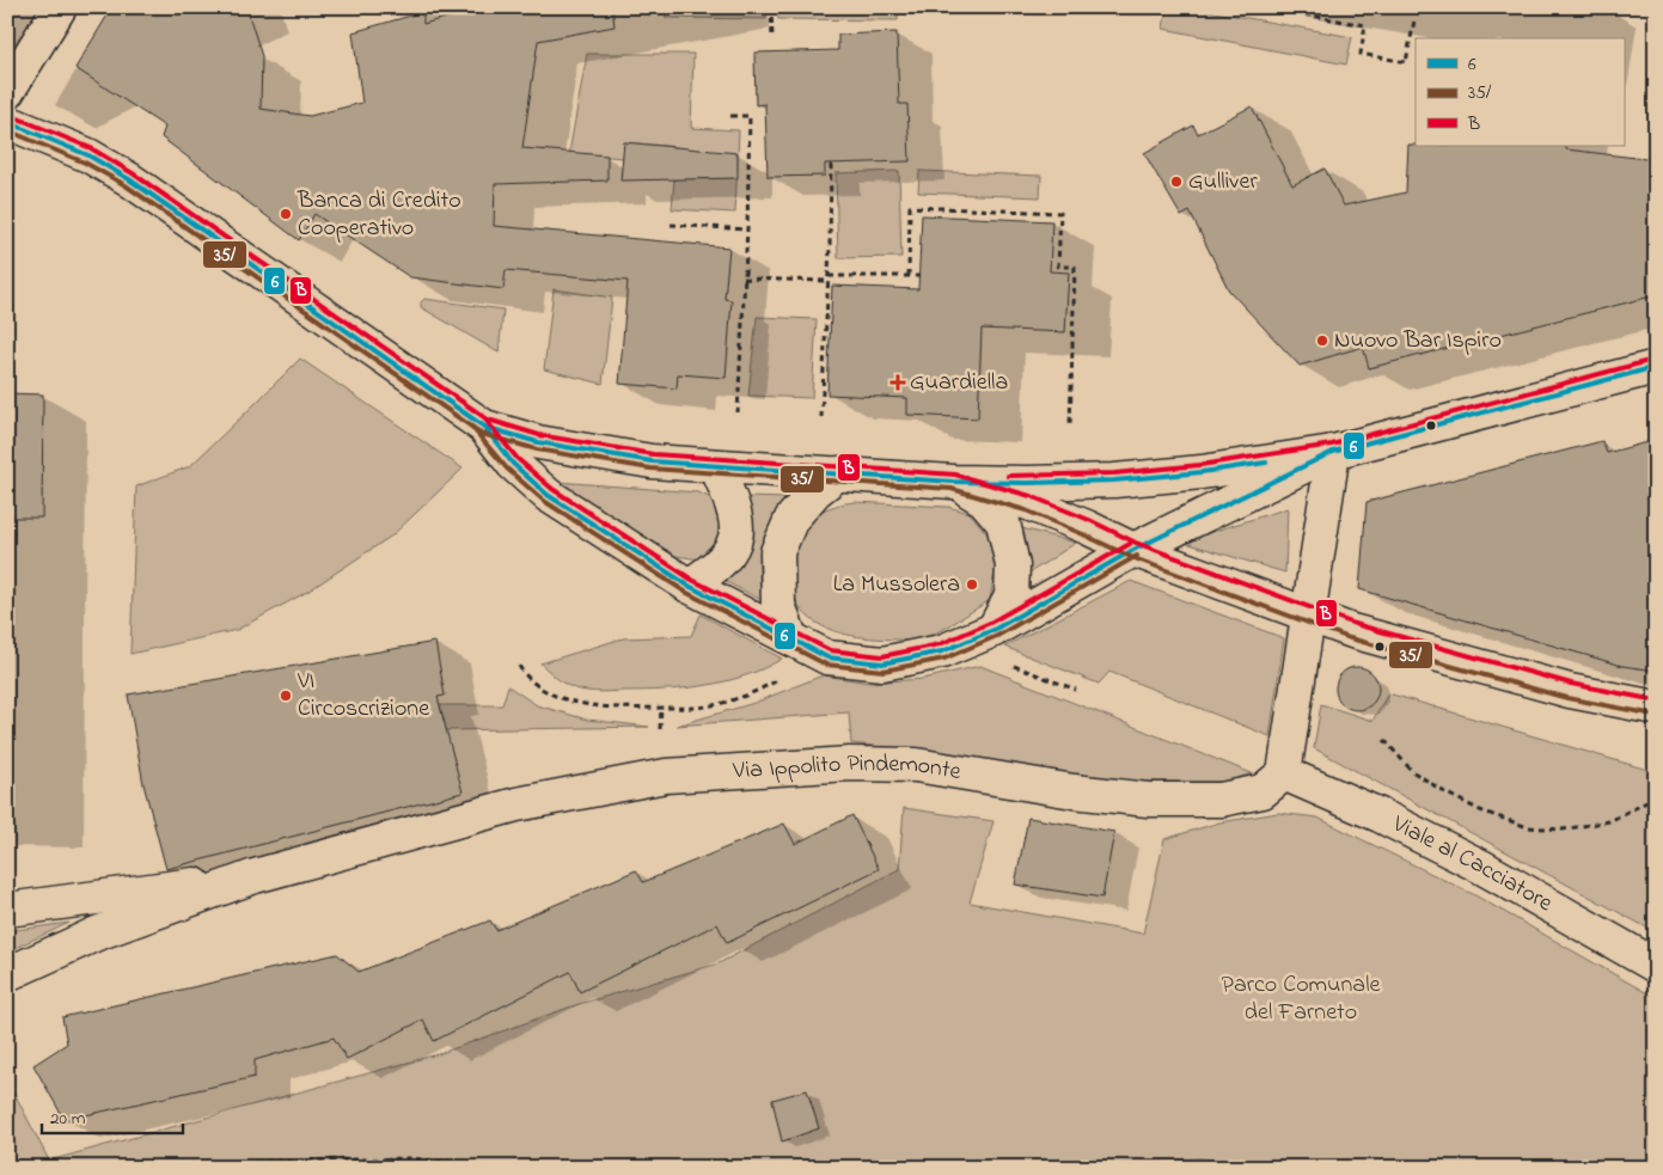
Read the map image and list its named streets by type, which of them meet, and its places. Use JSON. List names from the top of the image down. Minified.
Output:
{"streets":{"street":["Via Ippolito Pindemonte","Viale al Cacciatore"]},"crossings":[["Via Ippolito Pindemonte","Viale al Cacciatore"]],"parks":["Parco Comunale del Farneto"],"places":{"other":["Gulliver","Banca di Credito Cooperativo","Nuovo Bar Ispiro","La Mussolera","VI Circoscrizione"],"health":["Guardiella"]},"lines":["transit line B","transit line 6","transit line 35/"],"legend":["6","35/","B"],"scale_bar":"20 m"}
